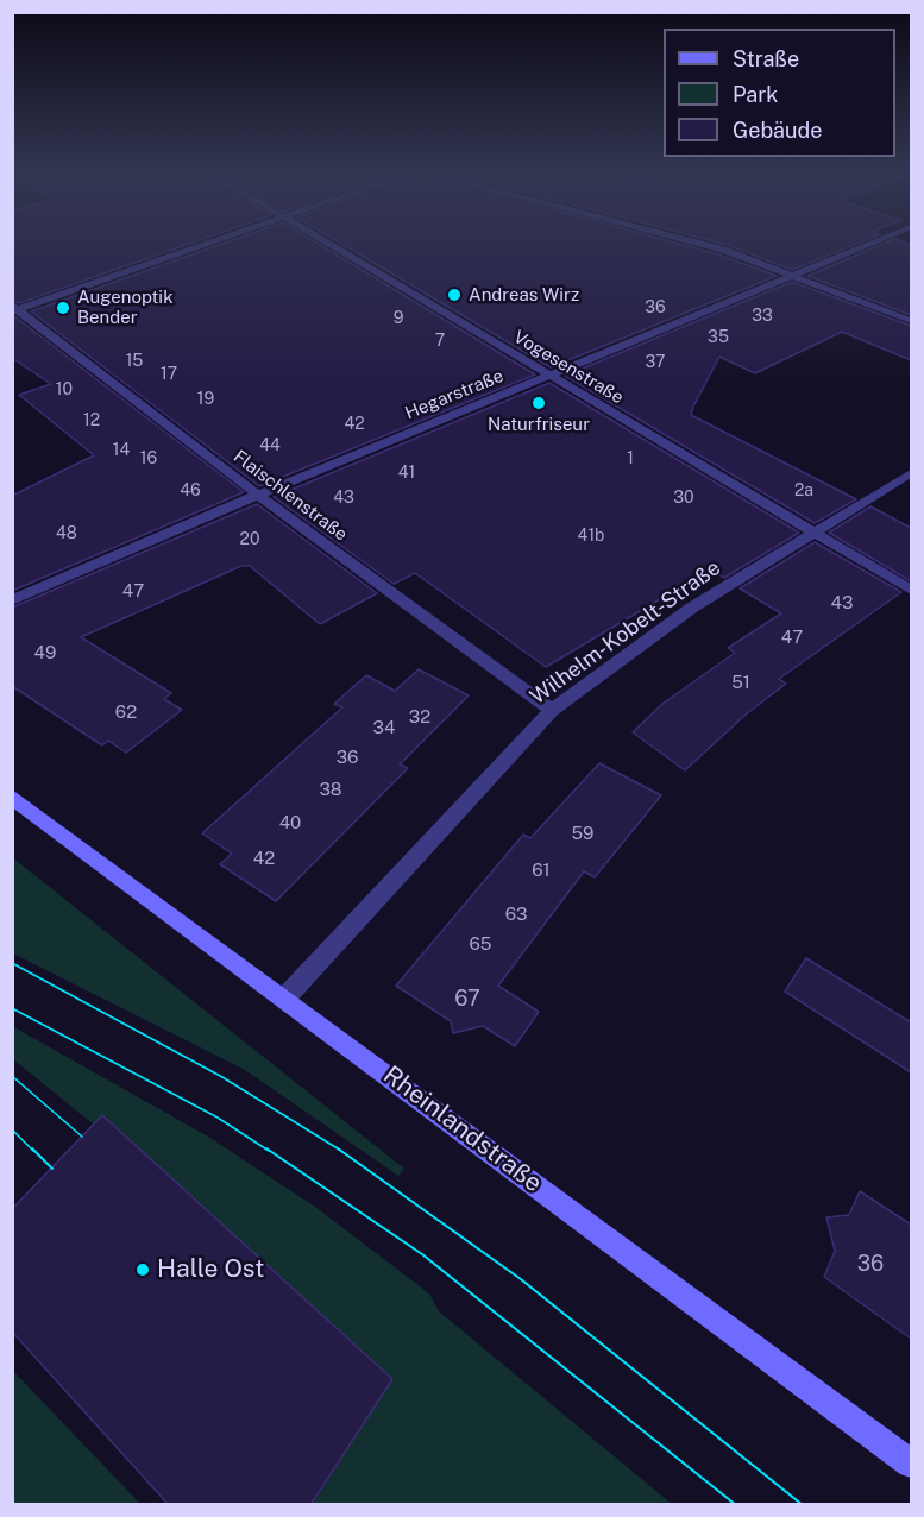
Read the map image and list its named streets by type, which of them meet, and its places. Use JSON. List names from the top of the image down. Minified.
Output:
{"streets":{"street":["Vogesenstraße","Hegarstraße","Flaischlenstraße","Wilhelm-Kobelt-Straße","Rheinlandstraße"]},"crossings":[["Vogesenstraße","Hegarstraße"],["Vogesenstraße","Wilhelm-Kobelt-Straße"],["Hegarstraße","Flaischlenstraße"],["Flaischlenstraße","Wilhelm-Kobelt-Straße"],["Wilhelm-Kobelt-Straße","Rheinlandstraße"]],"places":["Andreas Wirz","Augenoptik Bender","Naturfriseur","Halle Ost"],"house_numbers":["36","33","9","35","7","15","37","17","10","19","12","42","44","14","16","1","41","46","2a","43","30","48","41b","20","47","43","47","49","51","62","32","34","36","38","40","59","42","61","63","65","67","36"],"legend":["Straße","Park","Gebäude"]}
